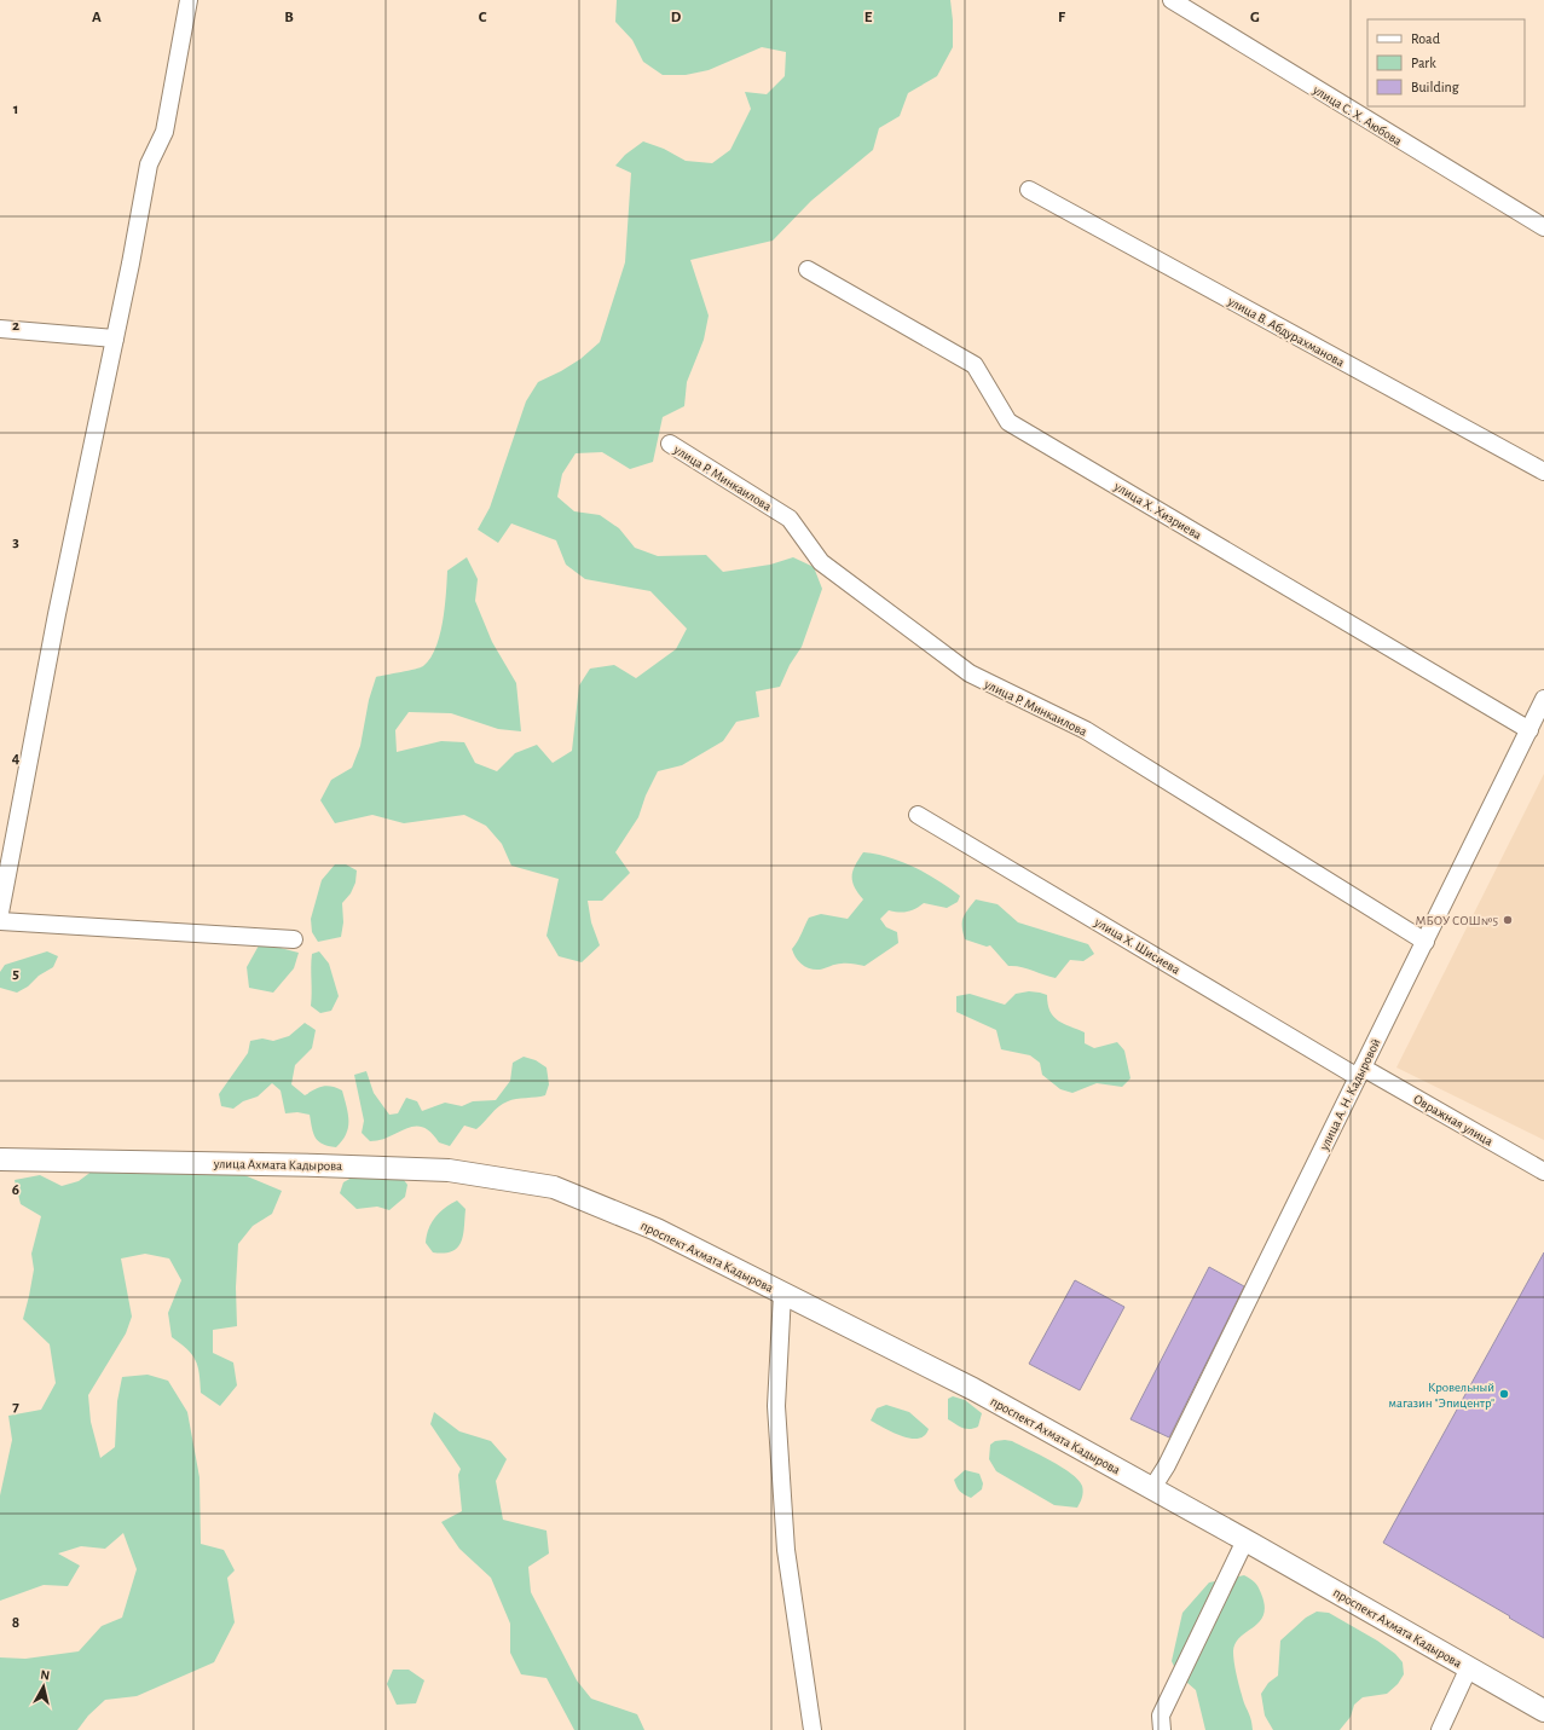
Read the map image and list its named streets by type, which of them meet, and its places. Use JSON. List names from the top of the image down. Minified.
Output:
{"streets":{"street":["улица С. Х. Аюбова","улица В. Абдурахманова","улица Р. Минкаилова","улица Х. Хизриева","улица Х. Шисиева","улица А. Н. Кадыровой","Овражная улица","улица Ахмата Кадырова","проспект Ахмата Кадырова"]},"crossings":[["улица Р. Минкаилова","улица А. Н. Кадыровой"],["улица Х. Хизриева","улица А. Н. Кадыровой"],["улица Х. Шисиева","улица А. Н. Кадыровой"],["улица Х. Шисиева","Овражная улица"],["улица А. Н. Кадыровой","Овражная улица"],["улица А. Н. Кадыровой","проспект Ахмата Кадырова"],["улица Ахмата Кадырова","проспект Ахмата Кадырова"]],"places":["МБОУ СОШ№5","Кровельный магазин \"Эпицентр\""],"legend":["Road","Park","Building"],"north":"top","grid":{"columns":["A","B","C","D","E","F","G"],"rows":["1","2","3","4","5","6","7","8"]}}
